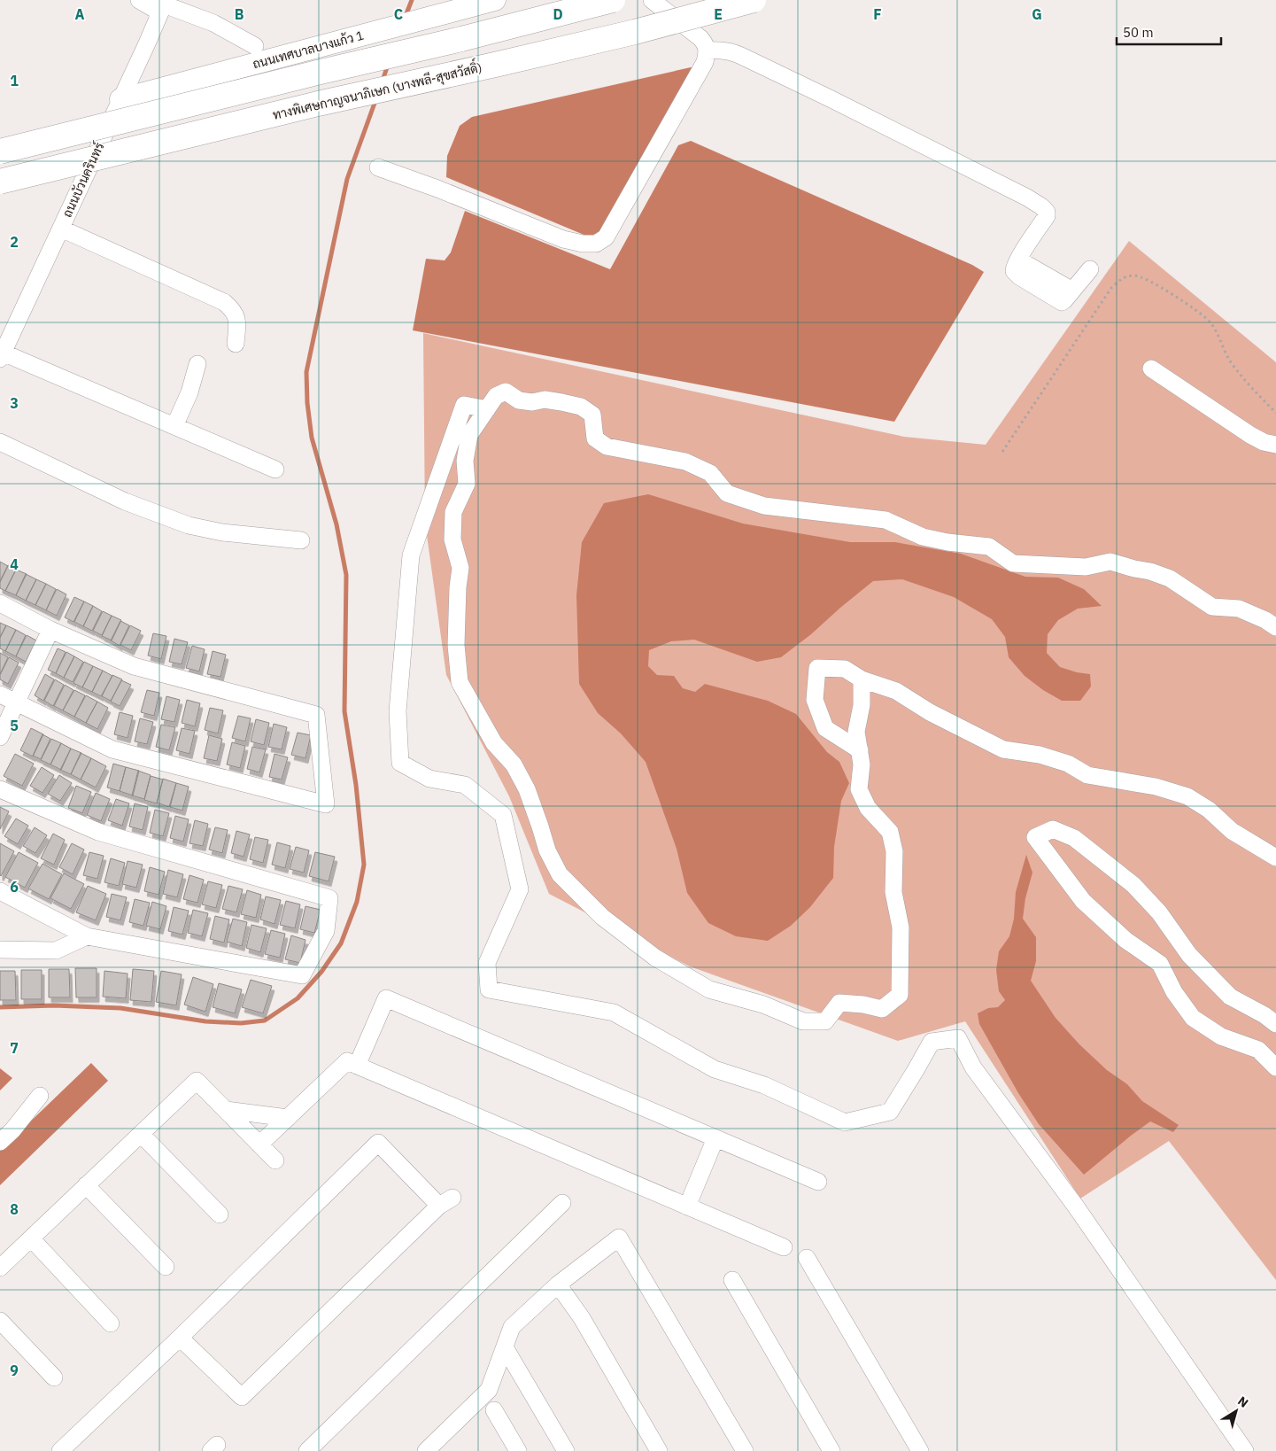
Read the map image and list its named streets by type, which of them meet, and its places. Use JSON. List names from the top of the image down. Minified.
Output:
{"streets":{"highway":["ทางพิเศษกาญจนาภิเษก (บางพลี-สุขสวัสดิ์)"],"main road":["ถนนเทศบาลบางแก้ว 1"],"street":["ถนนบัวนครินทร์"]},"crossings":[["ถนนเทศบาลบางแก้ว 1","ถนนบัวนครินทร์"]],"scale_bar":"50 m","north":"top right","grid":{"columns":["A","B","C","D","E","F","G"],"rows":["1","2","3","4","5","6","7","8","9"]}}
